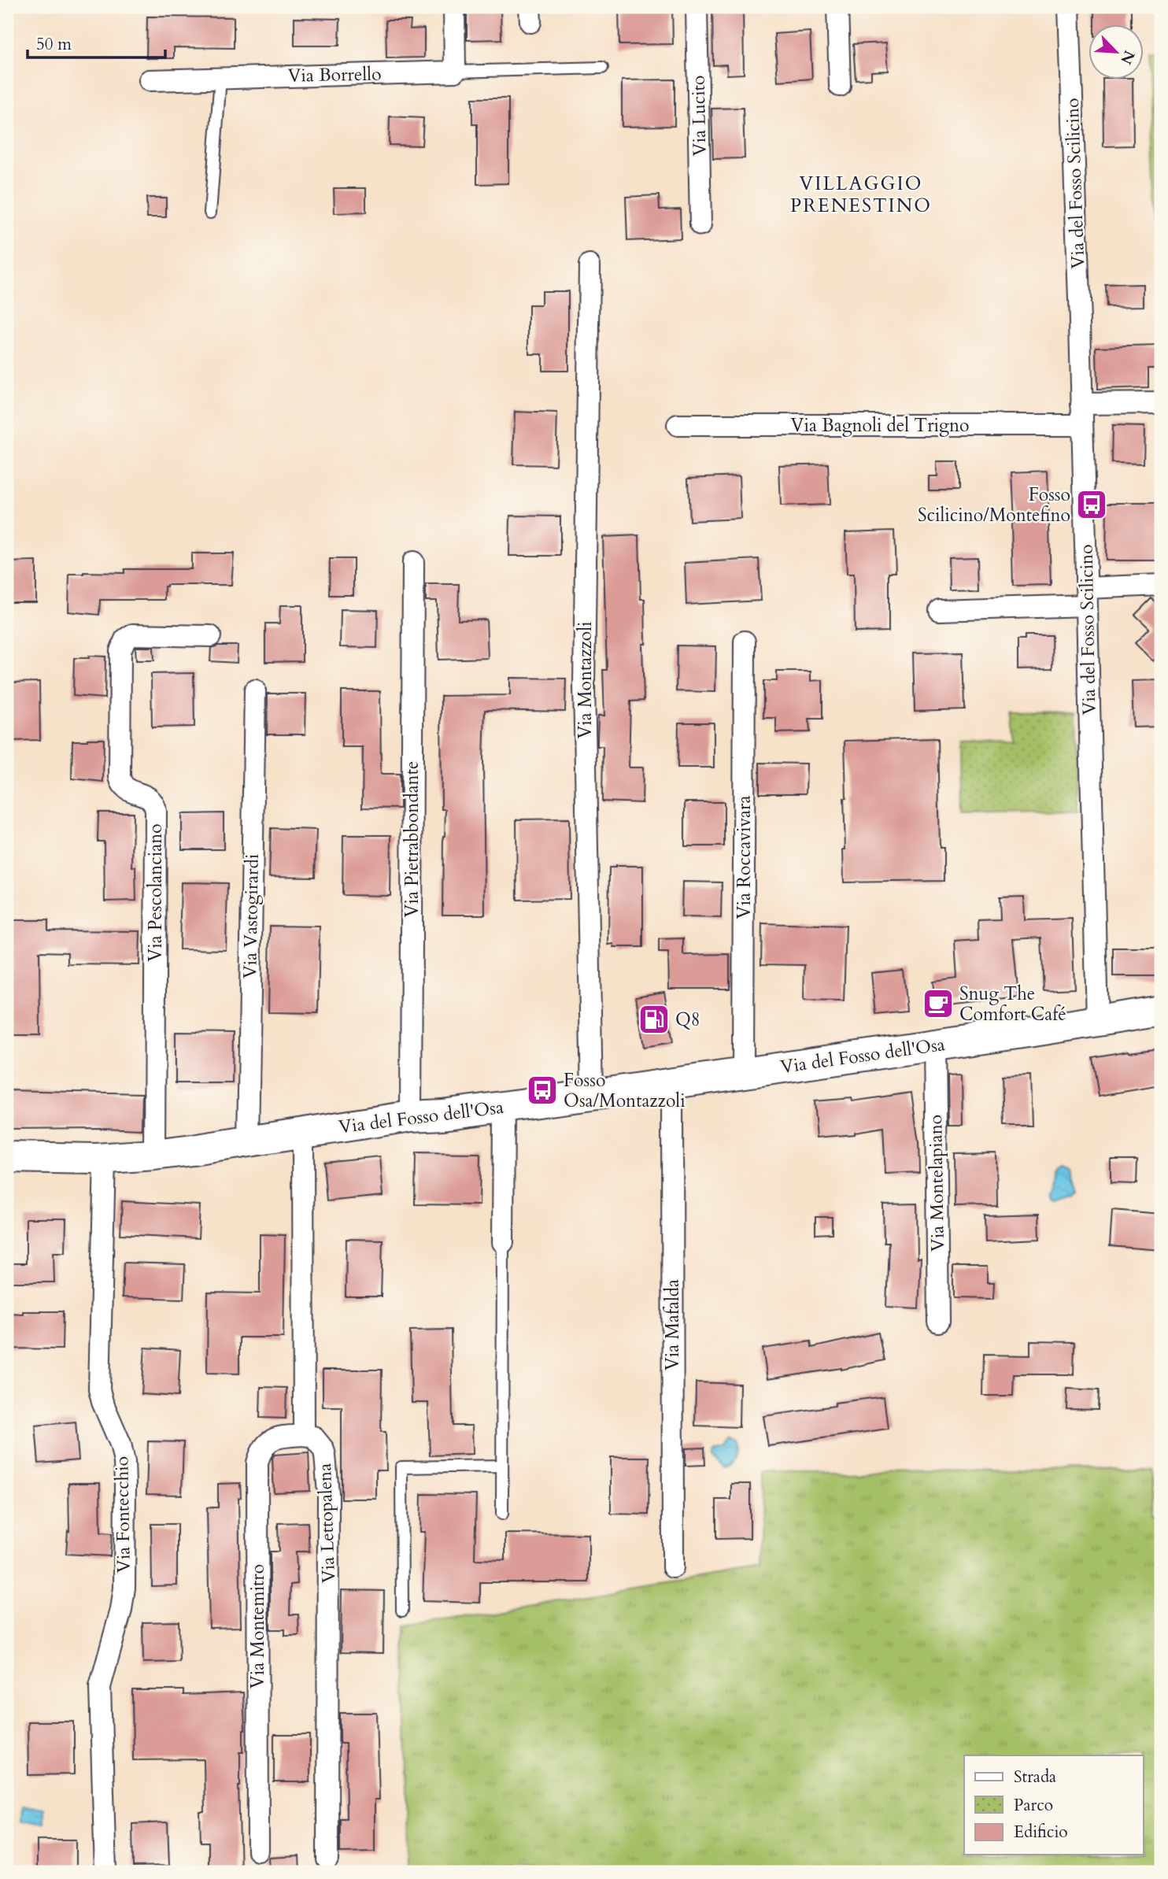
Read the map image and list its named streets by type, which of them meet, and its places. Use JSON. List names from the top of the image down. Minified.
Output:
{"streets":{"street":["Via Borrello","Via Lucito","Via del Fosso Scilicino","Via Bagnoli del Trigno","Via Montazzoli","Via Pietrabbondante","Via Roccavivara","Via Pescolanciano","Via Vastogirardi","Via del Fosso dell'Osa","Via Montelapiano","Via Mafalda","Via Fontecchio","Via Lettopalena","Via Montemitro"]},"crossings":[["Via del Fosso Scilicino","Via Bagnoli del Trigno"],["Via del Fosso Scilicino","Via del Fosso dell'Osa"],["Via Montazzoli","Via del Fosso dell'Osa"],["Via Pietrabbondante","Via del Fosso dell'Osa"],["Via Roccavivara","Via del Fosso dell'Osa"],["Via Pescolanciano","Via del Fosso dell'Osa"],["Via Vastogirardi","Via del Fosso dell'Osa"],["Via del Fosso dell'Osa","Via Montelapiano"],["Via del Fosso dell'Osa","Via Mafalda"],["Via del Fosso dell'Osa","Via Fontecchio"],["Via Lettopalena","Via Montemitro"]],"districts":["VILLAGGIO PRENESTINO"],"places":{"bus stop":["Fosso Scilicino/Montefino","Fosso Osa/Montazzoli"],"cafe":["Snug The Comfort Café"],"fuel station":["Q8"]},"legend":["Strada","Parco","Edificio"],"scale_bar":"50 m","north":"bottom right"}
